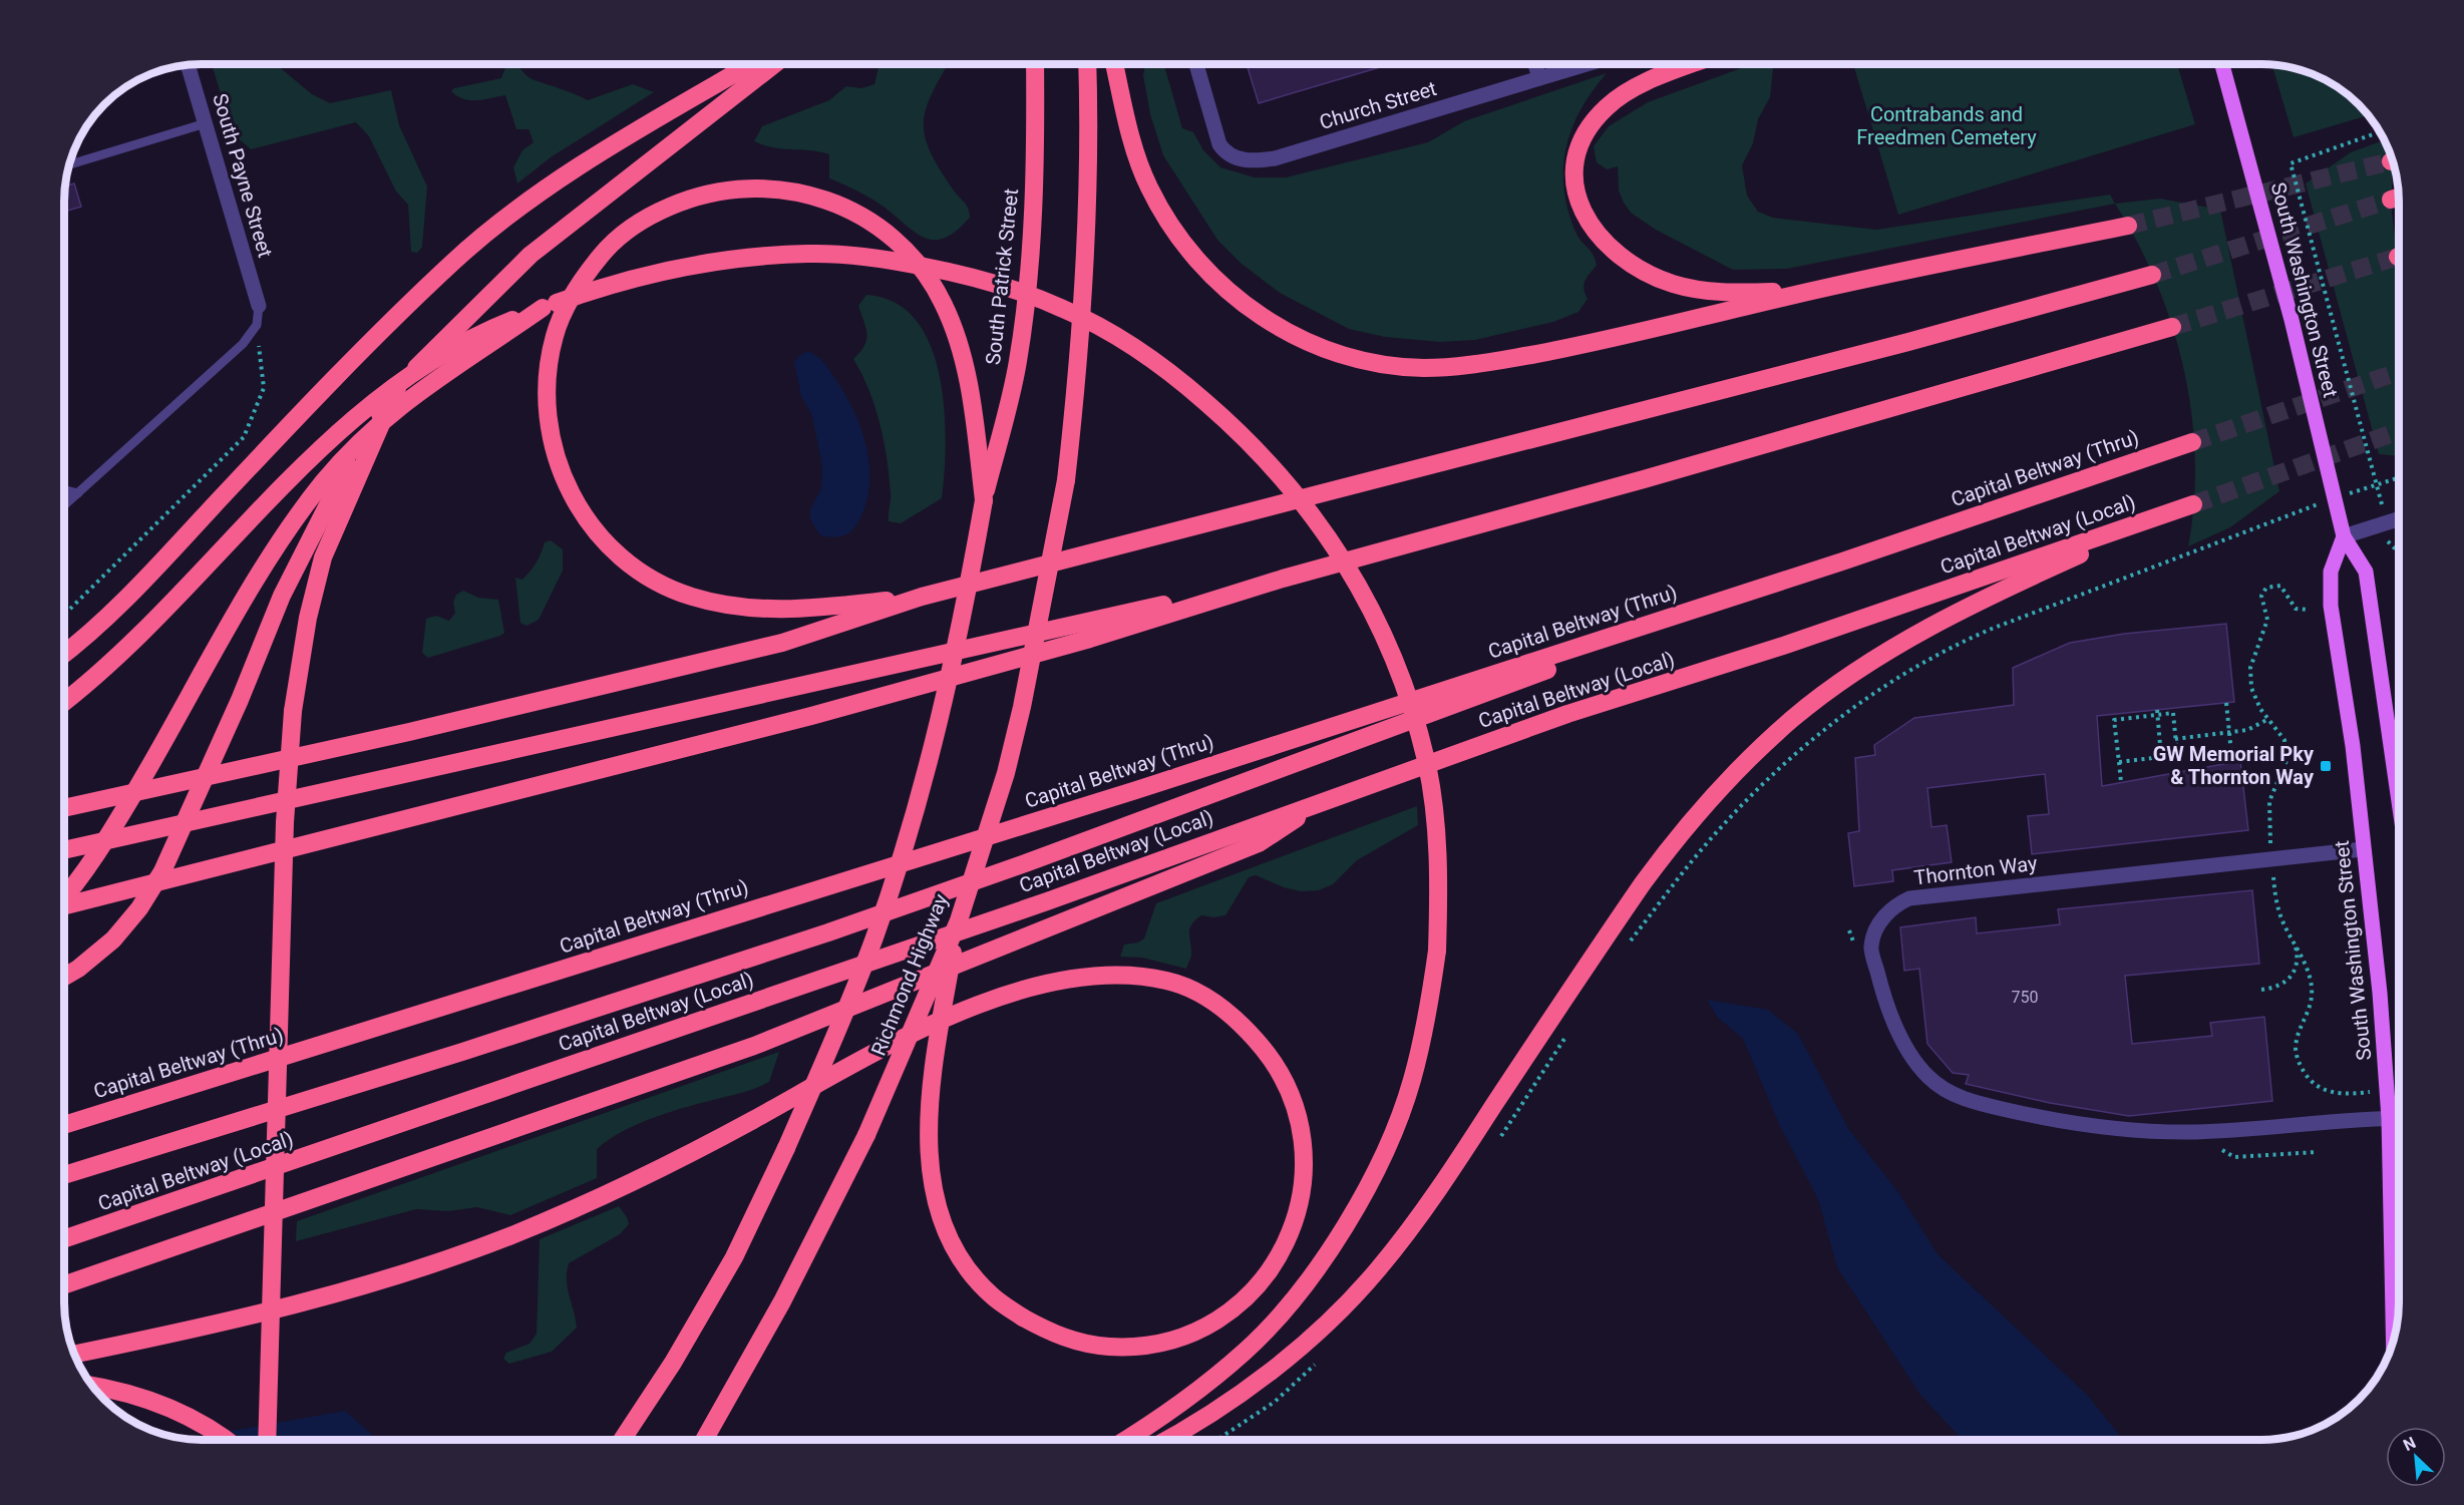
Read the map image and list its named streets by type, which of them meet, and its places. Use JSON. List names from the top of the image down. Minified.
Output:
{"streets":{"highway":["South Patrick Street","Capital Beltway (Thru)","Capital Beltway (Local)","Richmond Highway"],"main road":["South Washington Street"],"street":["Church Street","South Payne Street","Thornton Way"]},"crossings":[["South Washington Street","Thornton Way"]],"parks":["Contrabands and Freedmen Cemetery"],"places":{"transit":["GW Memorial Pky & Thornton Way"]},"house_numbers":["750"],"north":"top left"}
